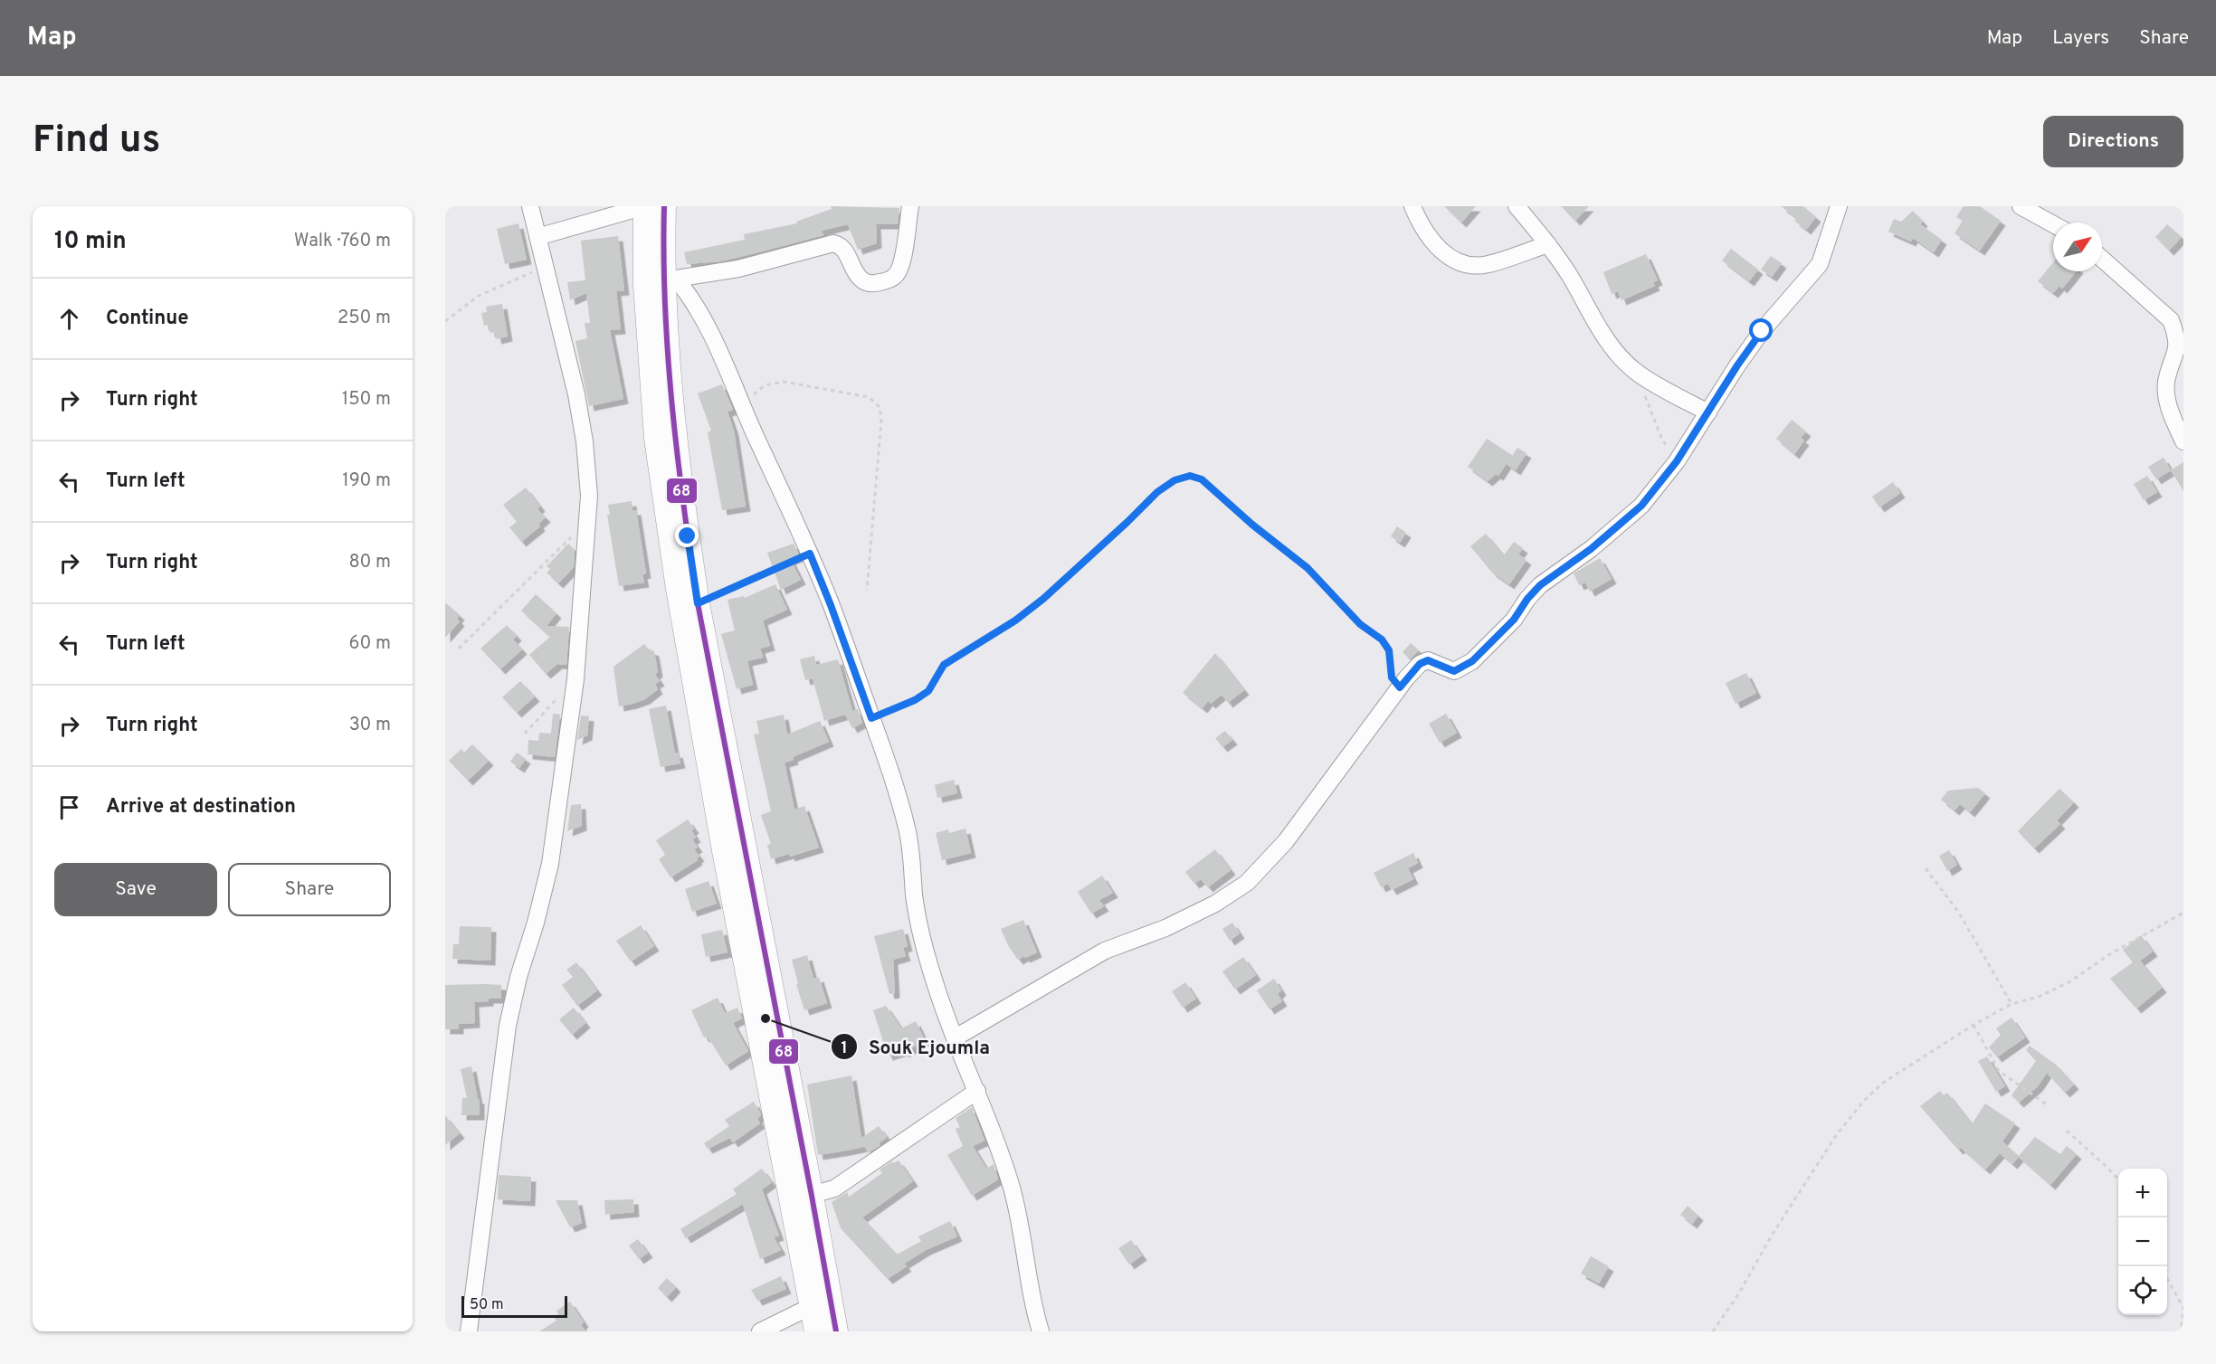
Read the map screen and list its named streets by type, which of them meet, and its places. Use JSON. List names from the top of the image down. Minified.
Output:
{"places":["Souk Ejoumla"],"lines":["transit line 68"],"scale_bar":"50 m","north":"top right","page":{"header":"Map","nav":["Map","Layers","Share"],"buttons":["Directions",["Save","Share"]],"title":"Find us","heading":["10 min","Walk · 760 m"],"list":[["Continue","250 m"],["Turn right","150 m"],["Turn left","190 m"],["Turn right","80 m"],["Turn left","60 m"],["Turn right","30 m"],"Arrive at destination"],"map_buttons":["+","−"],"scale":"50 m"}}
